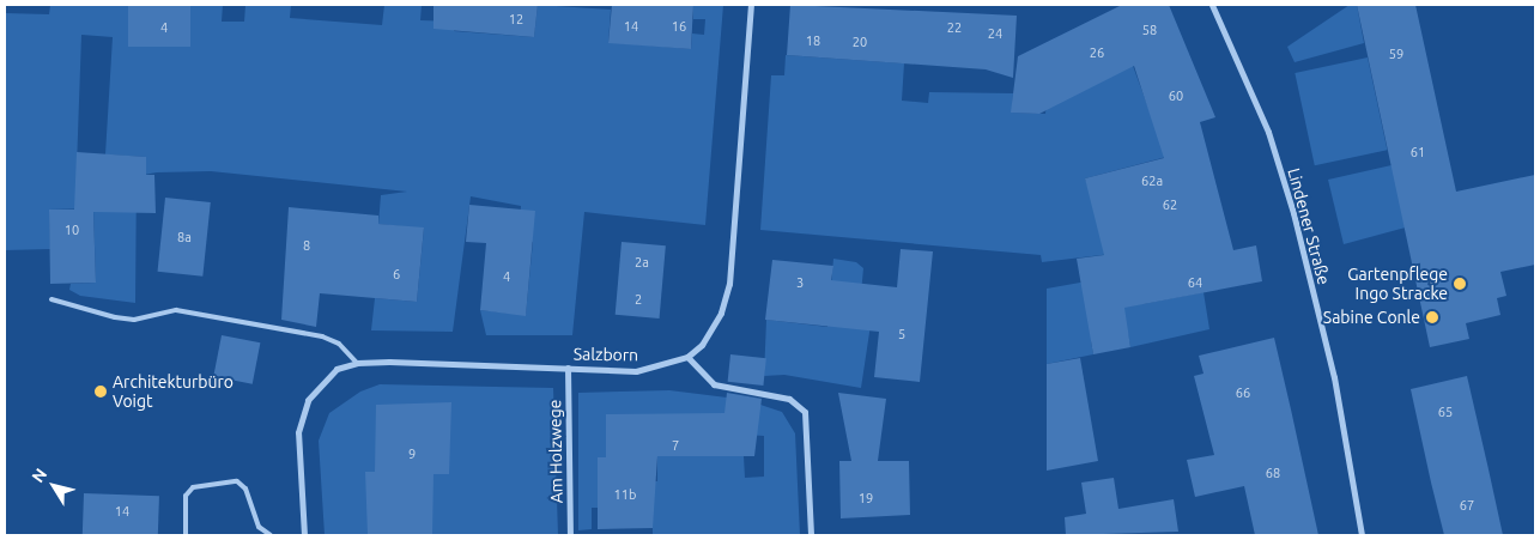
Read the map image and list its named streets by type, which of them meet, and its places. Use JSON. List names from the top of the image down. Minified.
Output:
{"streets":{"street":["Lindener Straße","Salzborn","Am Holzwege"]},"crossings":[["Salzborn","Am Holzwege"]],"places":["Gartenpflege Ingo Stracke","Sabine Conle","Architekturbüro Voigt"],"house_numbers":["12","14","16","4","22","58","24","18","20","26","59","60","61","62a","62","10","8a","8","2a","6","4","3","64","2","5","66","65","7","9","68","11b","19","67","14"],"north":"top left"}
